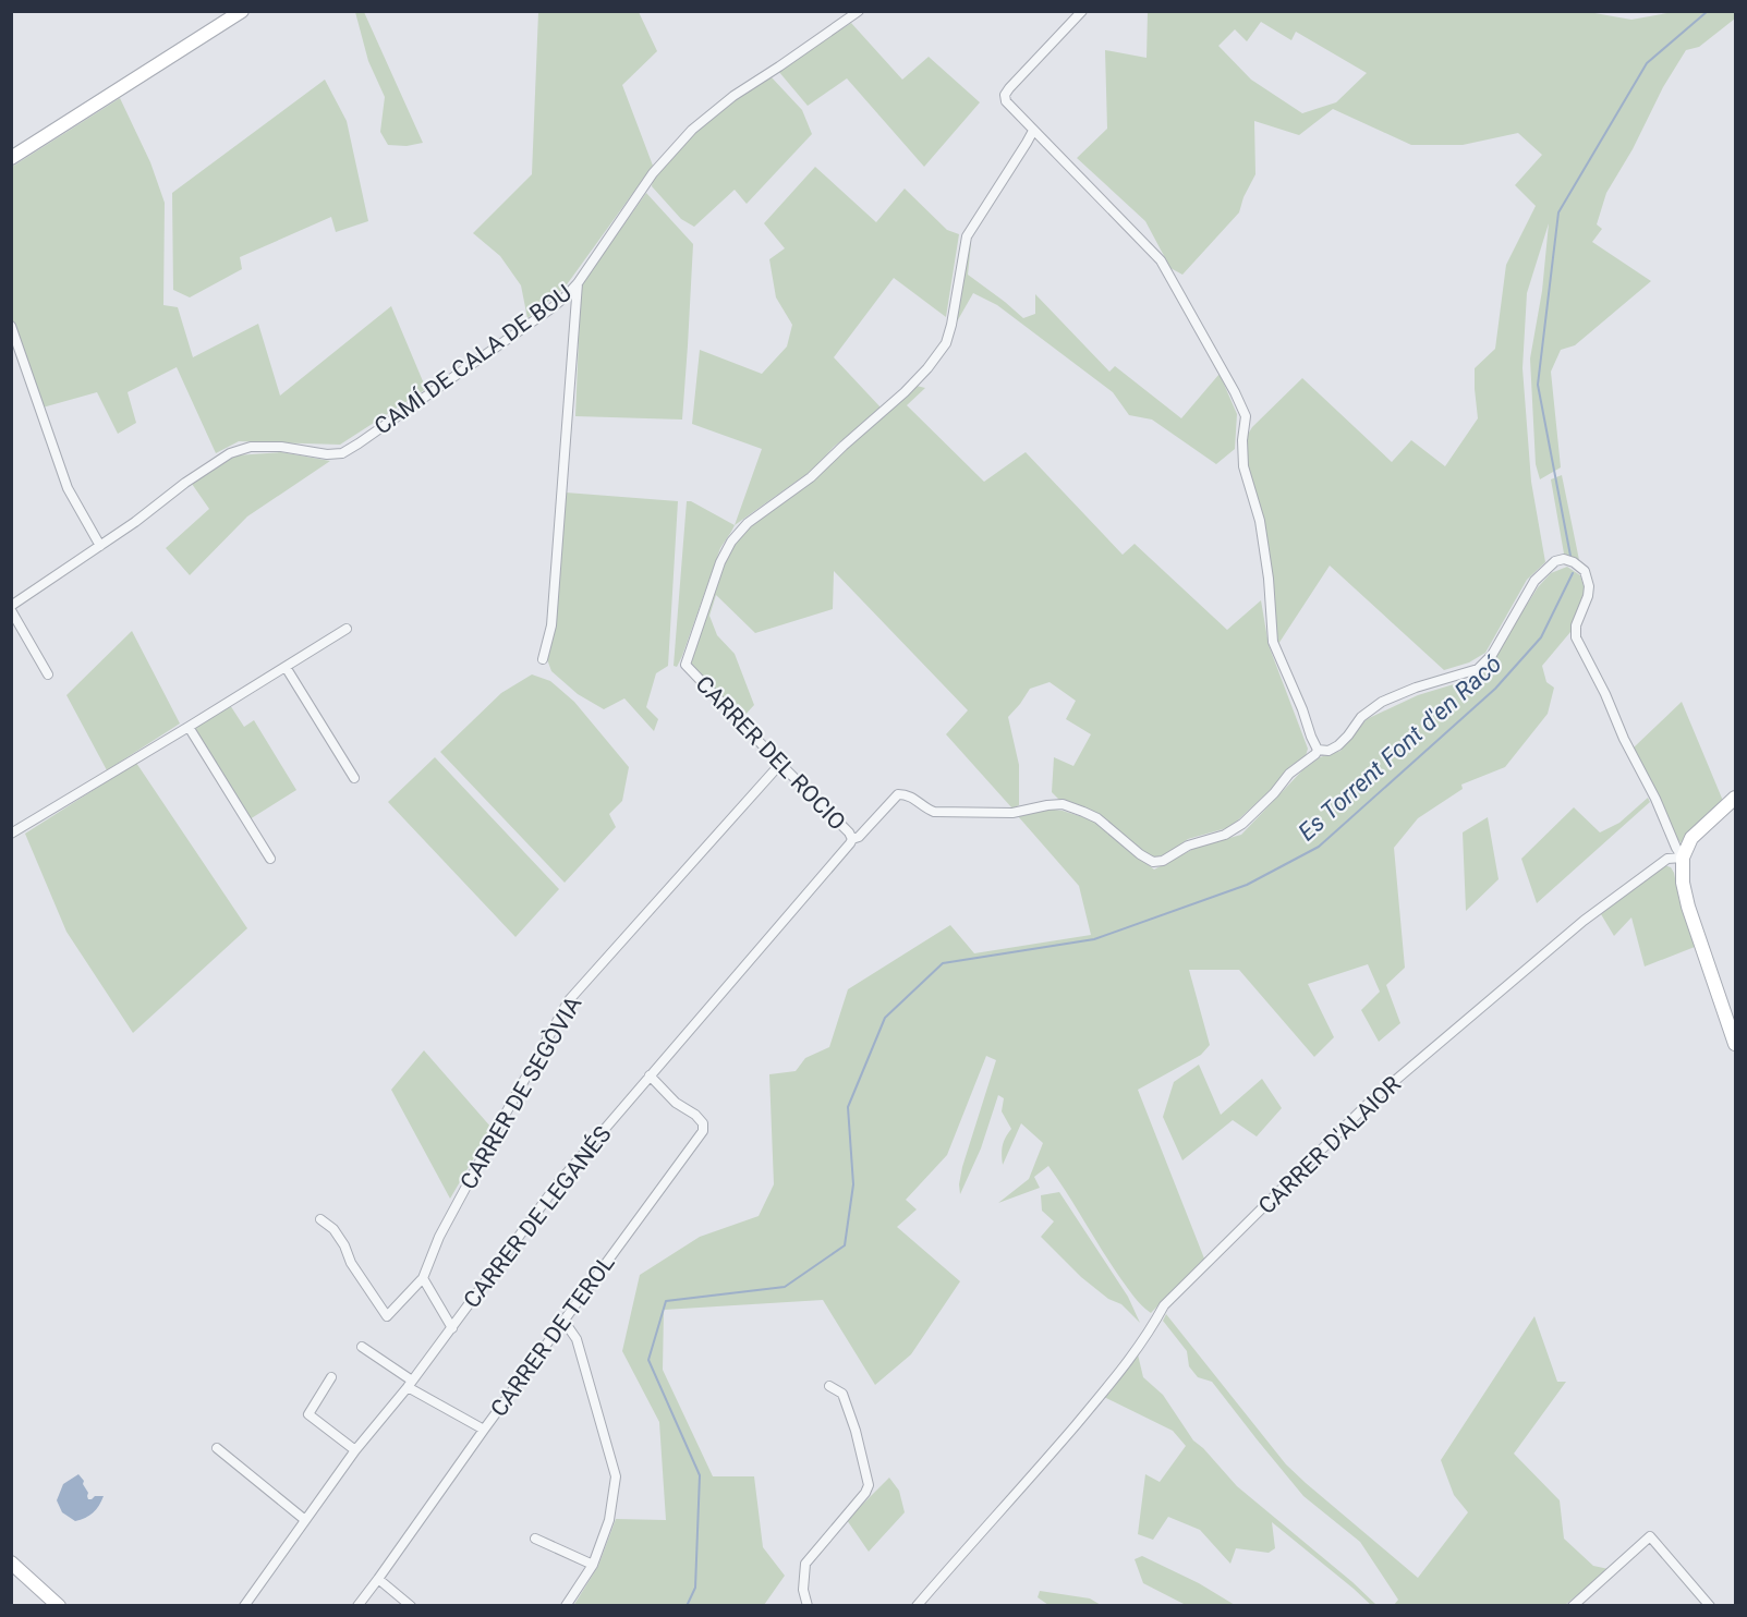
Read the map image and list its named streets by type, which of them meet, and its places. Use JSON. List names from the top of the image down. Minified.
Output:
{"streets":{"street":["CAMÍ DE CALA DE BOU","CARRER DEL ROCIO","CARRER DE SEGÒVIA","CARRER D'ALAIOR","CARRER DE LEGANÉS","CARRER DE TEROL"]},"crossings":[["CARRER DEL ROCIO","CARRER DE SEGÒVIA"],["CARRER DEL ROCIO","CARRER DE LEGANÉS"],["CARRER DE LEGANÉS","CARRER DE TEROL"]],"water":["Es Torrent Font d'en Racó"]}
